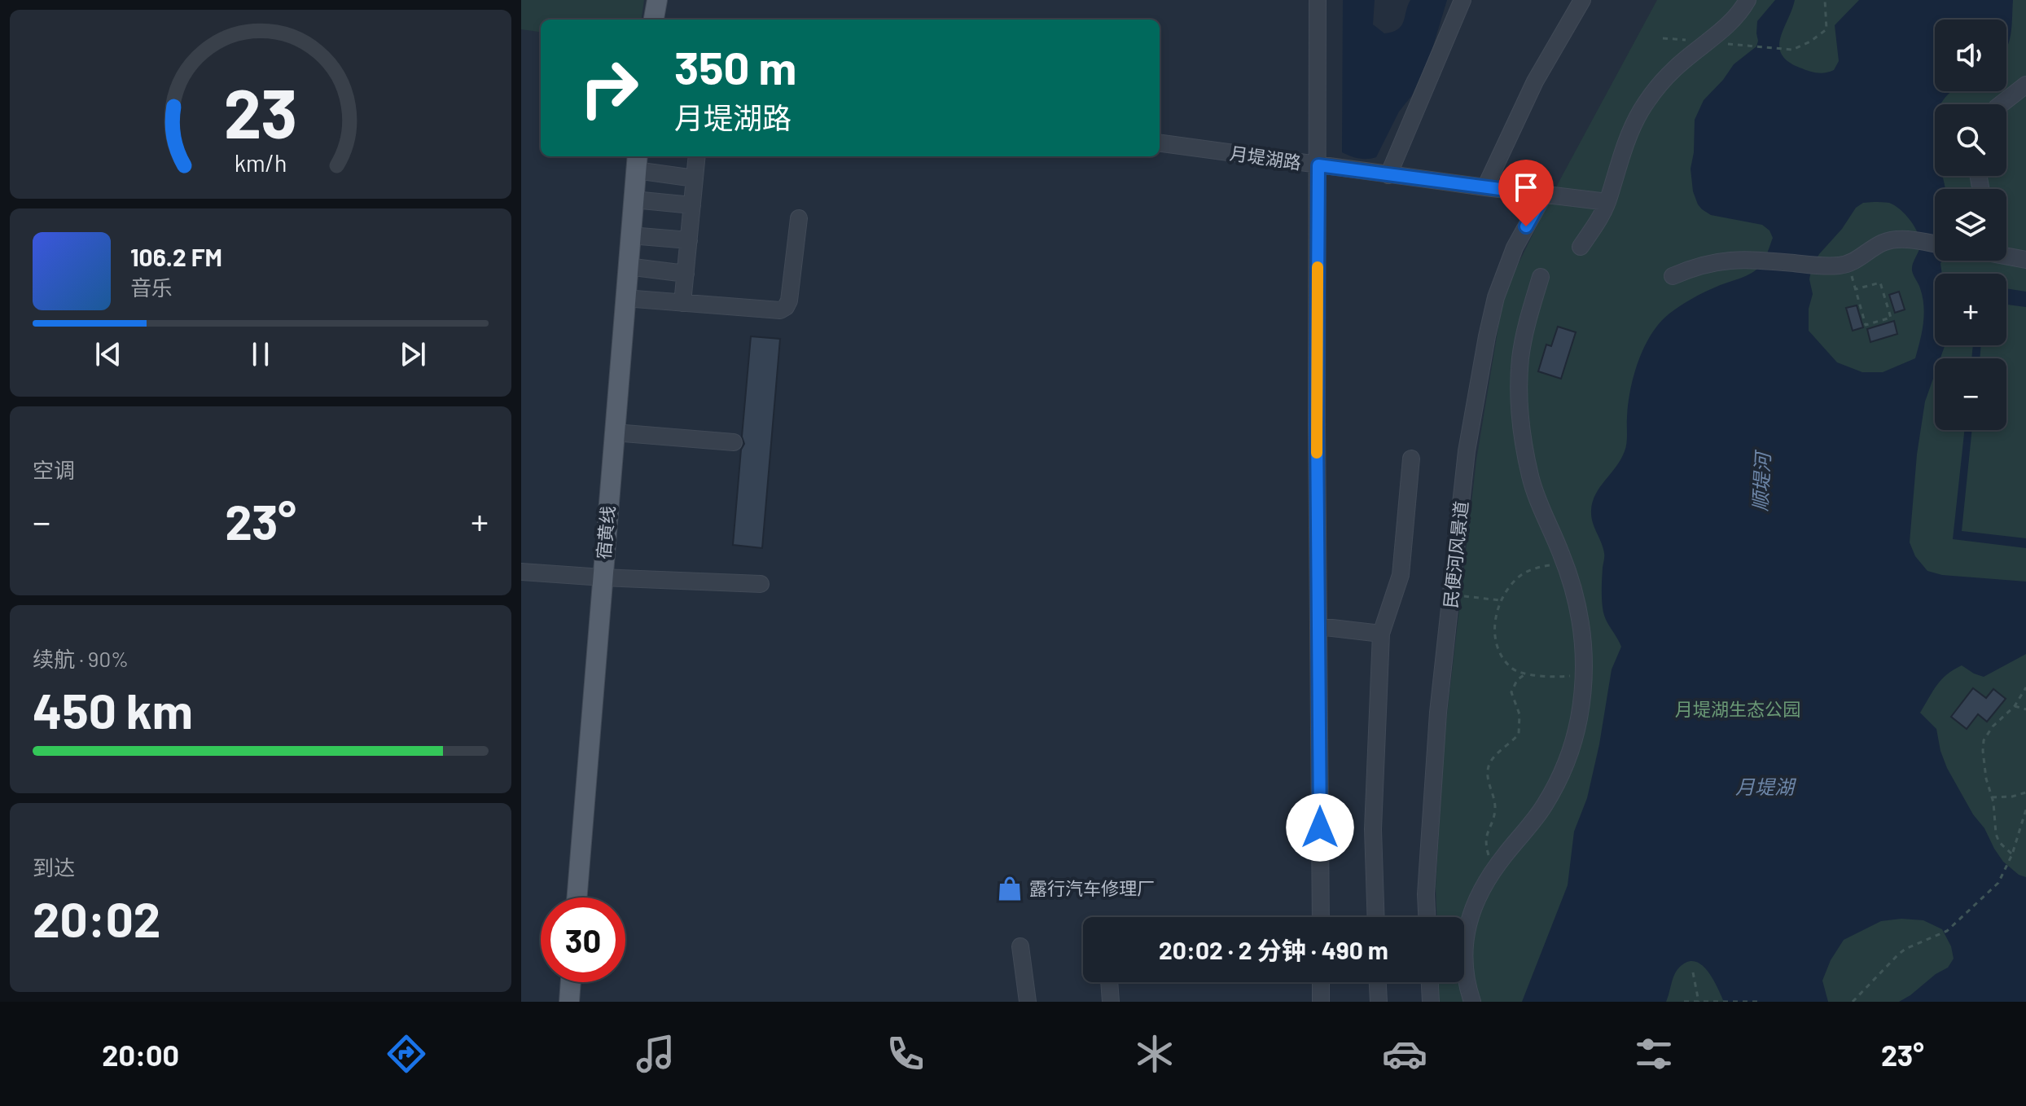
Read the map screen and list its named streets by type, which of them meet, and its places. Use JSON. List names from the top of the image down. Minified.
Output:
{"streets":{"main road":["宿黄线"],"street":["月堤湖路","民便河风景道"]},"crossings":[["月堤湖路","民便河风景道"]],"water":["顺堤河","月堤湖"],"parks":["月堤湖生态公园"],"places":{"shop":["露行汽车修理厂"]},"page":{"map_buttons":["+","−"],"turn":["350 m","月堤湖路"],"song":["106.2 FM","音乐"],"tile":["空调",["续航 · 90%","450 km"],["到达","20:02"]],"heat":["−","23°","+"],"limit":"30","trip":"20:02 · 2 分钟 · 490 m","tabs":["20:00","23°"],"gauge":["23","km/h"]}}
